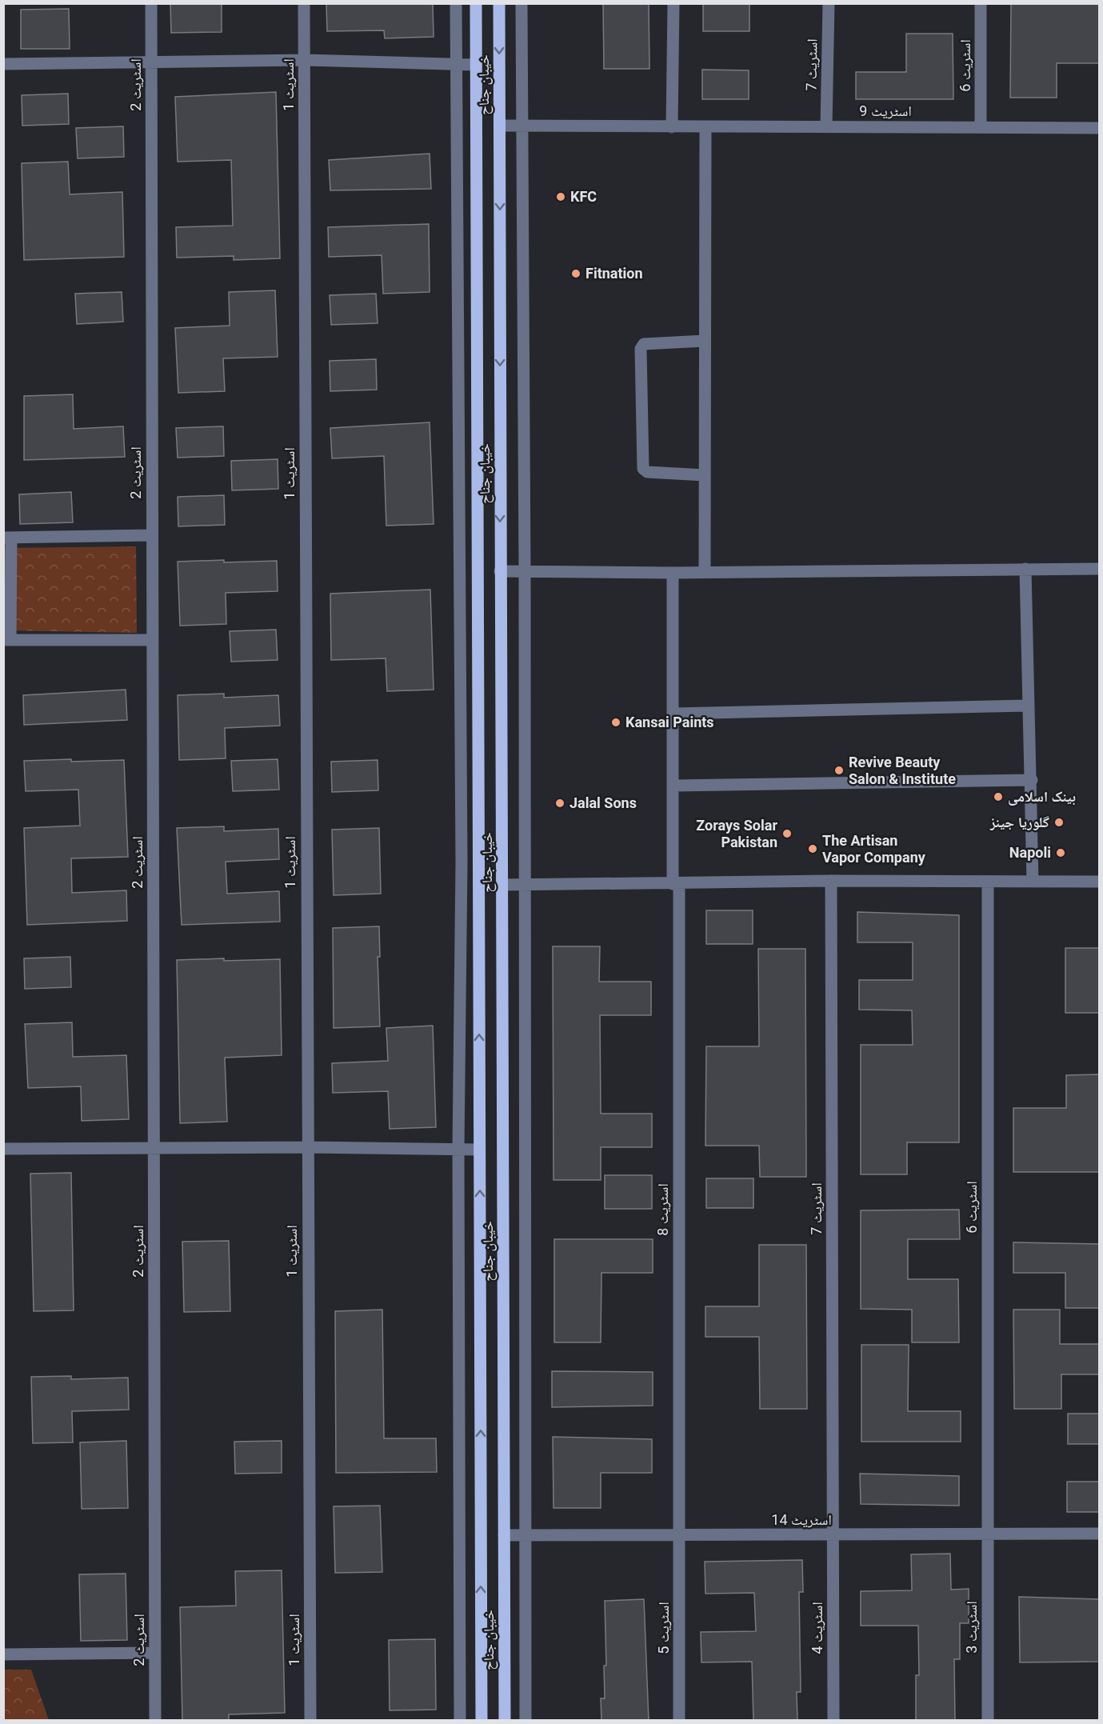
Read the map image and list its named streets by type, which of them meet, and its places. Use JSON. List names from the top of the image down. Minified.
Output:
{"streets":{"main road":["خیبان جناح"],"street":["اسٹریٹ 7","اسٹریٹ 6","اسٹریٹ 2","اسٹریٹ 1","اسٹریٹ 9","اسٹریٹ 8","اسٹریٹ 14","اسٹریٹ 3","اسٹریٹ 5","اسٹریٹ 4"]},"crossings":[["اسٹریٹ 7","اسٹریٹ 9"],["اسٹریٹ 7","اسٹریٹ 14"],["اسٹریٹ 7","اسٹریٹ 4"],["اسٹریٹ 6","اسٹریٹ 9"],["اسٹریٹ 6","اسٹریٹ 14"],["اسٹریٹ 6","اسٹریٹ 3"],["خیبان جناح","اسٹریٹ 9"],["خیبان جناح","اسٹریٹ 14"],["اسٹریٹ 8","اسٹریٹ 14"],["اسٹریٹ 8","اسٹریٹ 5"],["اسٹریٹ 14","اسٹریٹ 3"],["اسٹریٹ 14","اسٹریٹ 5"],["اسٹریٹ 14","اسٹریٹ 4"]],"places":["KFC","Fitnation","Kansai Paints","Revive Beauty Salon & Institute","بینک اسلامی","Jalal Sons","گلوریا جینز","Zorays Solar Pakistan","The Artisan Vapor Company","Napoli"]}
